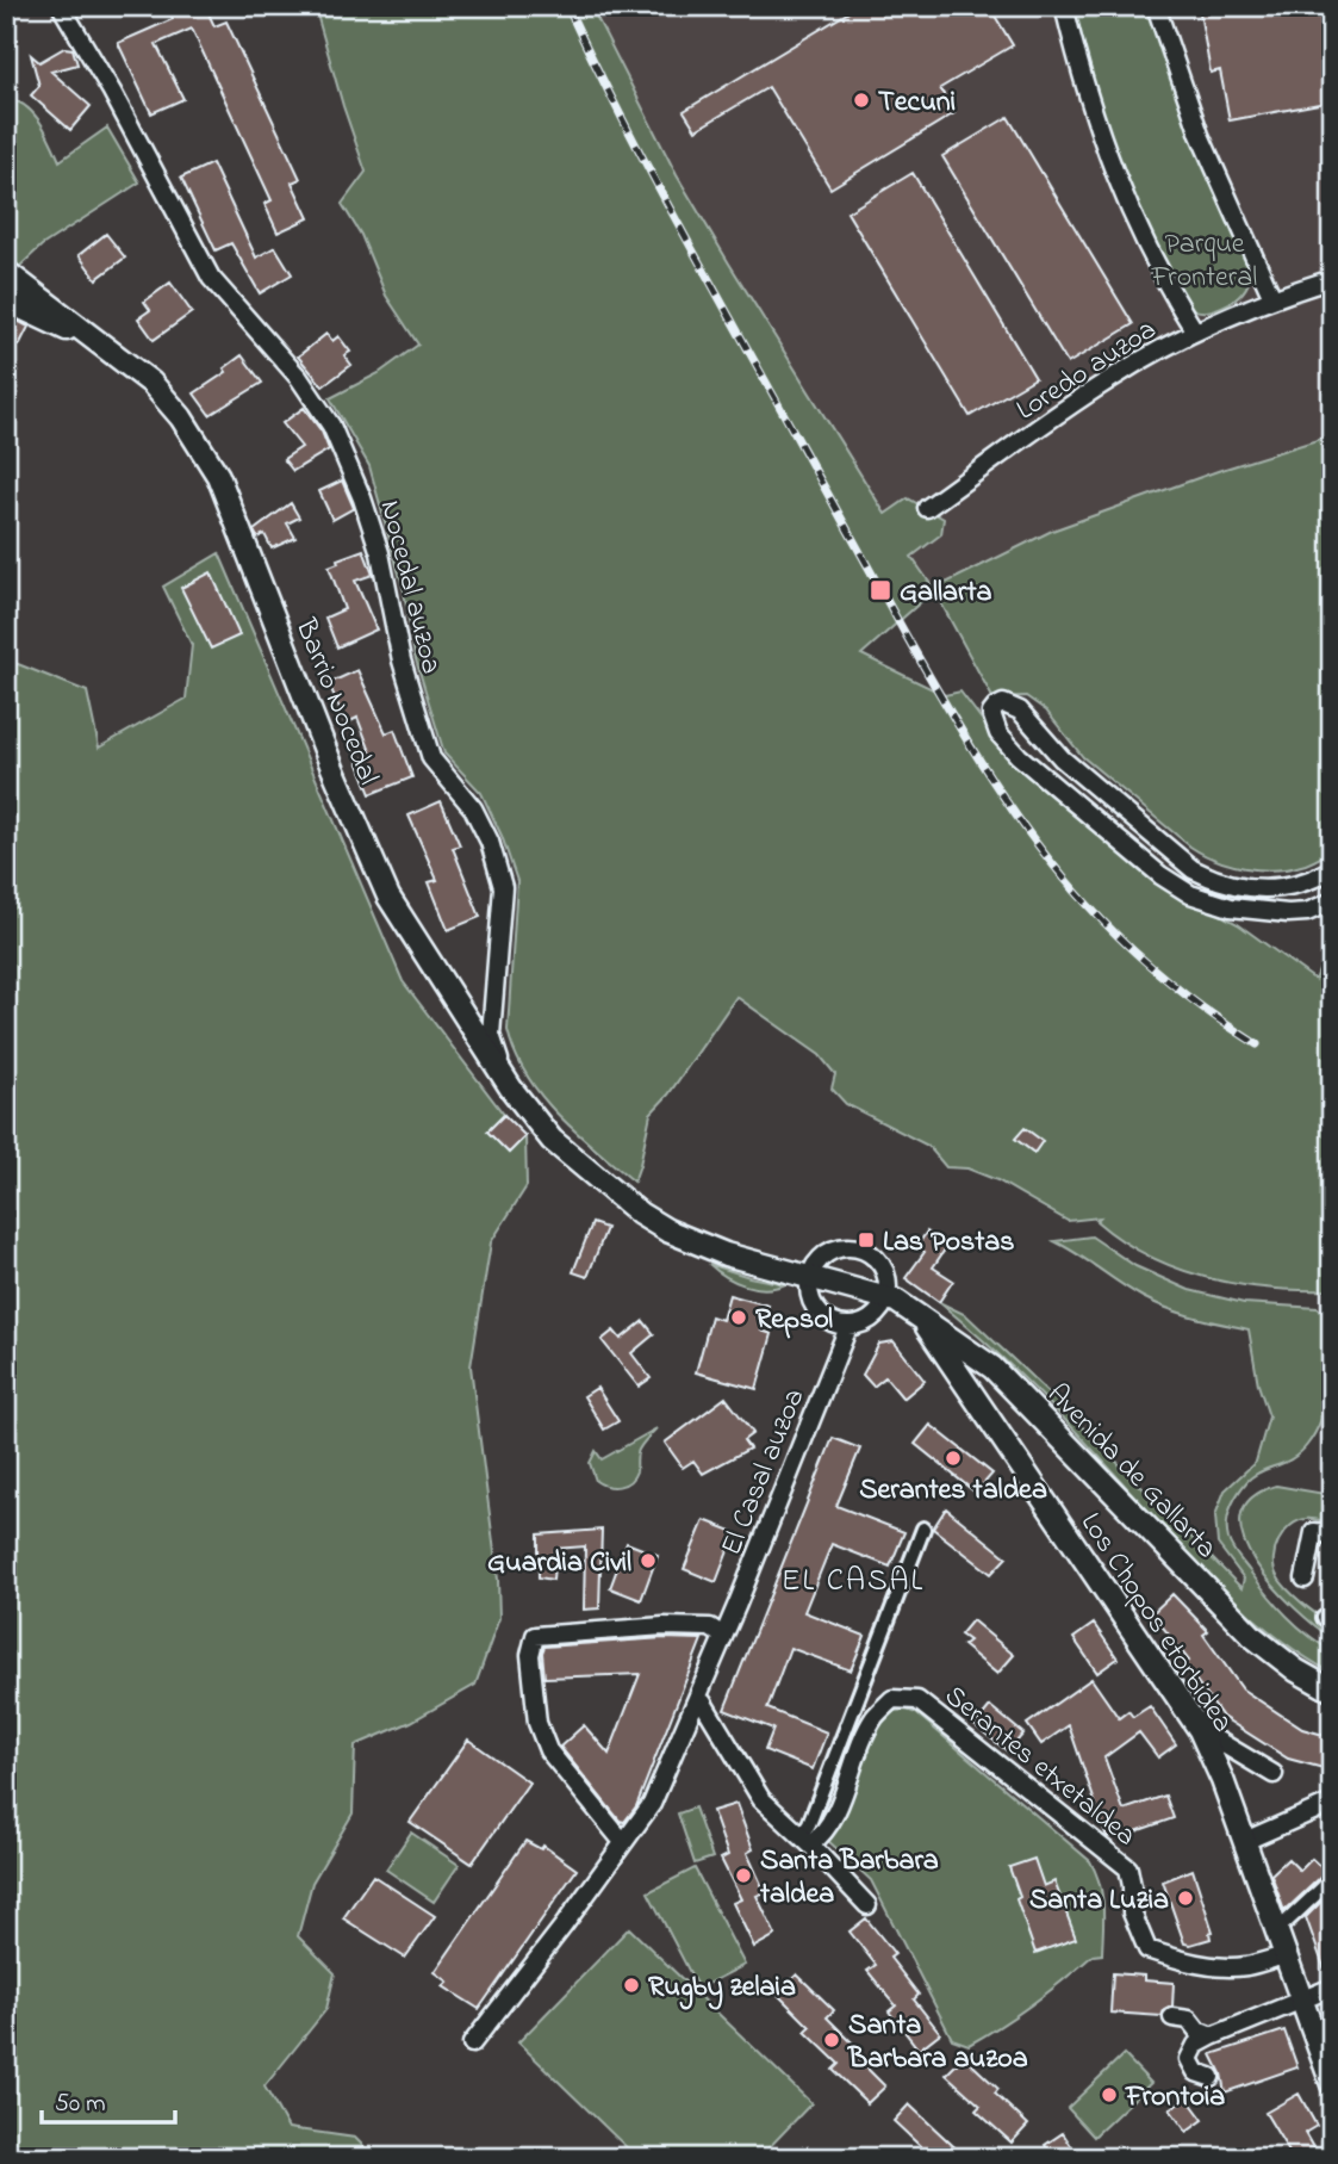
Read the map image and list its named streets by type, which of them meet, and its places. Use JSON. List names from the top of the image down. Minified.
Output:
{"streets":{"street":["Loredo auzoa","Nocedal auzoa","Barrio Nocedal","Avenida de Gallarta","El Casal auzoa","Los Chopos etorbidea","Serantes etxetaldea"]},"crossings":[["Nocedal auzoa","Barrio Nocedal"],["Barrio Nocedal","Avenida de Gallarta"],["Avenida de Gallarta","Los Chopos etorbidea"],["Los Chopos etorbidea","Serantes etxetaldea"]],"districts":["EL CASAL"],"parks":["Parque Fronteral"],"places":{"other":["Tecuni","Repsol","Serantes taldea","Guardia Civil","Santa Barbara taldea","Santa Luzia","Rugby zelaia","Santa Barbara auzoa","Frontoia"],"transit":["Gallarta","Las Postas"]},"scale_bar":"50 m"}
